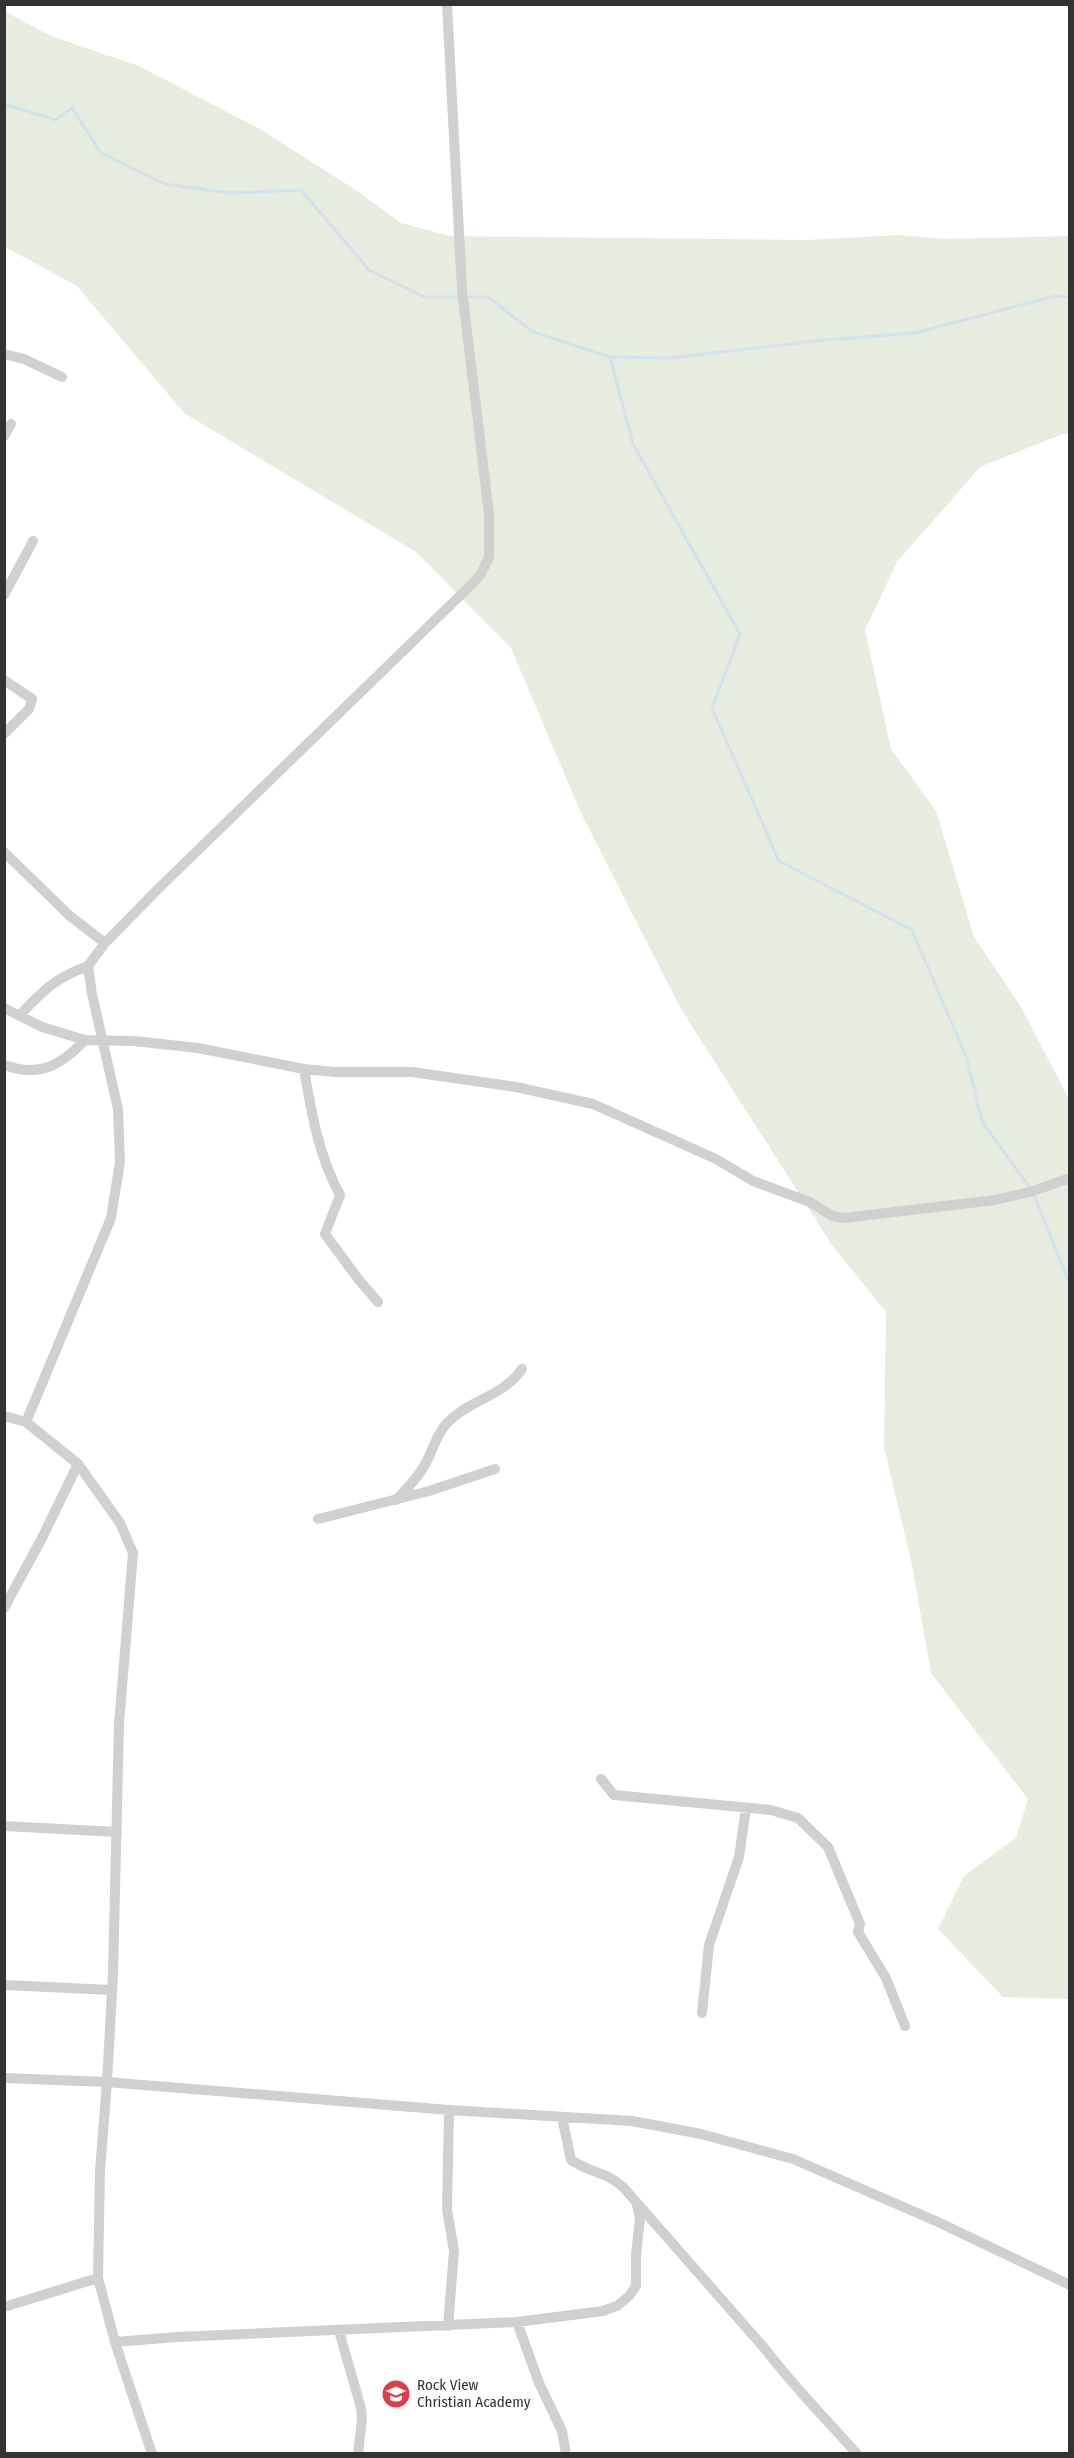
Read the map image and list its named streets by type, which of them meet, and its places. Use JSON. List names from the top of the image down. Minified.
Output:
{"places":{"school or university":["Rock View Christian Academy"]}}
